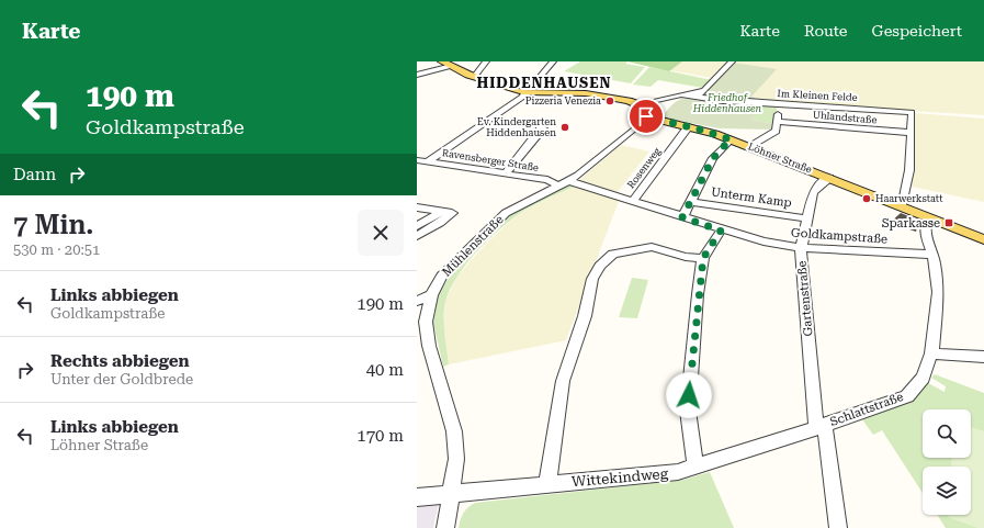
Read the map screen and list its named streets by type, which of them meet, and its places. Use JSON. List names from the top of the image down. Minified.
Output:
{"streets":{"main road":["Löhner Straße"],"street":["Im Kleinen Felde","Uhlandstraße","Ravensberger Straße","Rosenweg","Unterm Kamp","Goldkampstraße","Mühlenstraße","Gartenstraße","Schlattstraße","Wittekindweg"]},"crossings":[["Im Kleinen Felde","Uhlandstraße"],["Löhner Straße","Rosenweg"],["Löhner Straße","Mühlenstraße"],["Löhner Straße","Gartenstraße"],["Löhner Straße","Schlattstraße"],["Ravensberger Straße","Goldkampstraße"],["Ravensberger Straße","Mühlenstraße"],["Rosenweg","Goldkampstraße"],["Unterm Kamp","Gartenstraße"],["Goldkampstraße","Mühlenstraße"],["Goldkampstraße","Gartenstraße"],["Goldkampstraße","Schlattstraße"],["Mühlenstraße","Wittekindweg"],["Gartenstraße","Schlattstraße"],["Gartenstraße","Wittekindweg"],["Schlattstraße","Wittekindweg"]],"districts":["HIDDENHAUSEN"],"parks":["Friedhof Hiddenhausen"],"places":{"other":["Pizzeria Venezia","Ev. Kindergarten Hiddenhausen","Haarwerkstatt"],"transit":["Sparkasse"]},"page":{"header":"Karte","nav":["Karte","Route","Gespeichert"],"turn":["190 m","Goldkampstraße"],"then":"Dann","heading":["7 Min.","530 m · 20:51"],"list":[{"name":"Links abbiegen","note":"Goldkampstraße","value":"190 m"},{"name":"Rechts abbiegen","note":"Unter der Goldbrede","value":"40 m"},{"name":"Links abbiegen","note":"Löhner Straße","value":"170 m"}]}}
